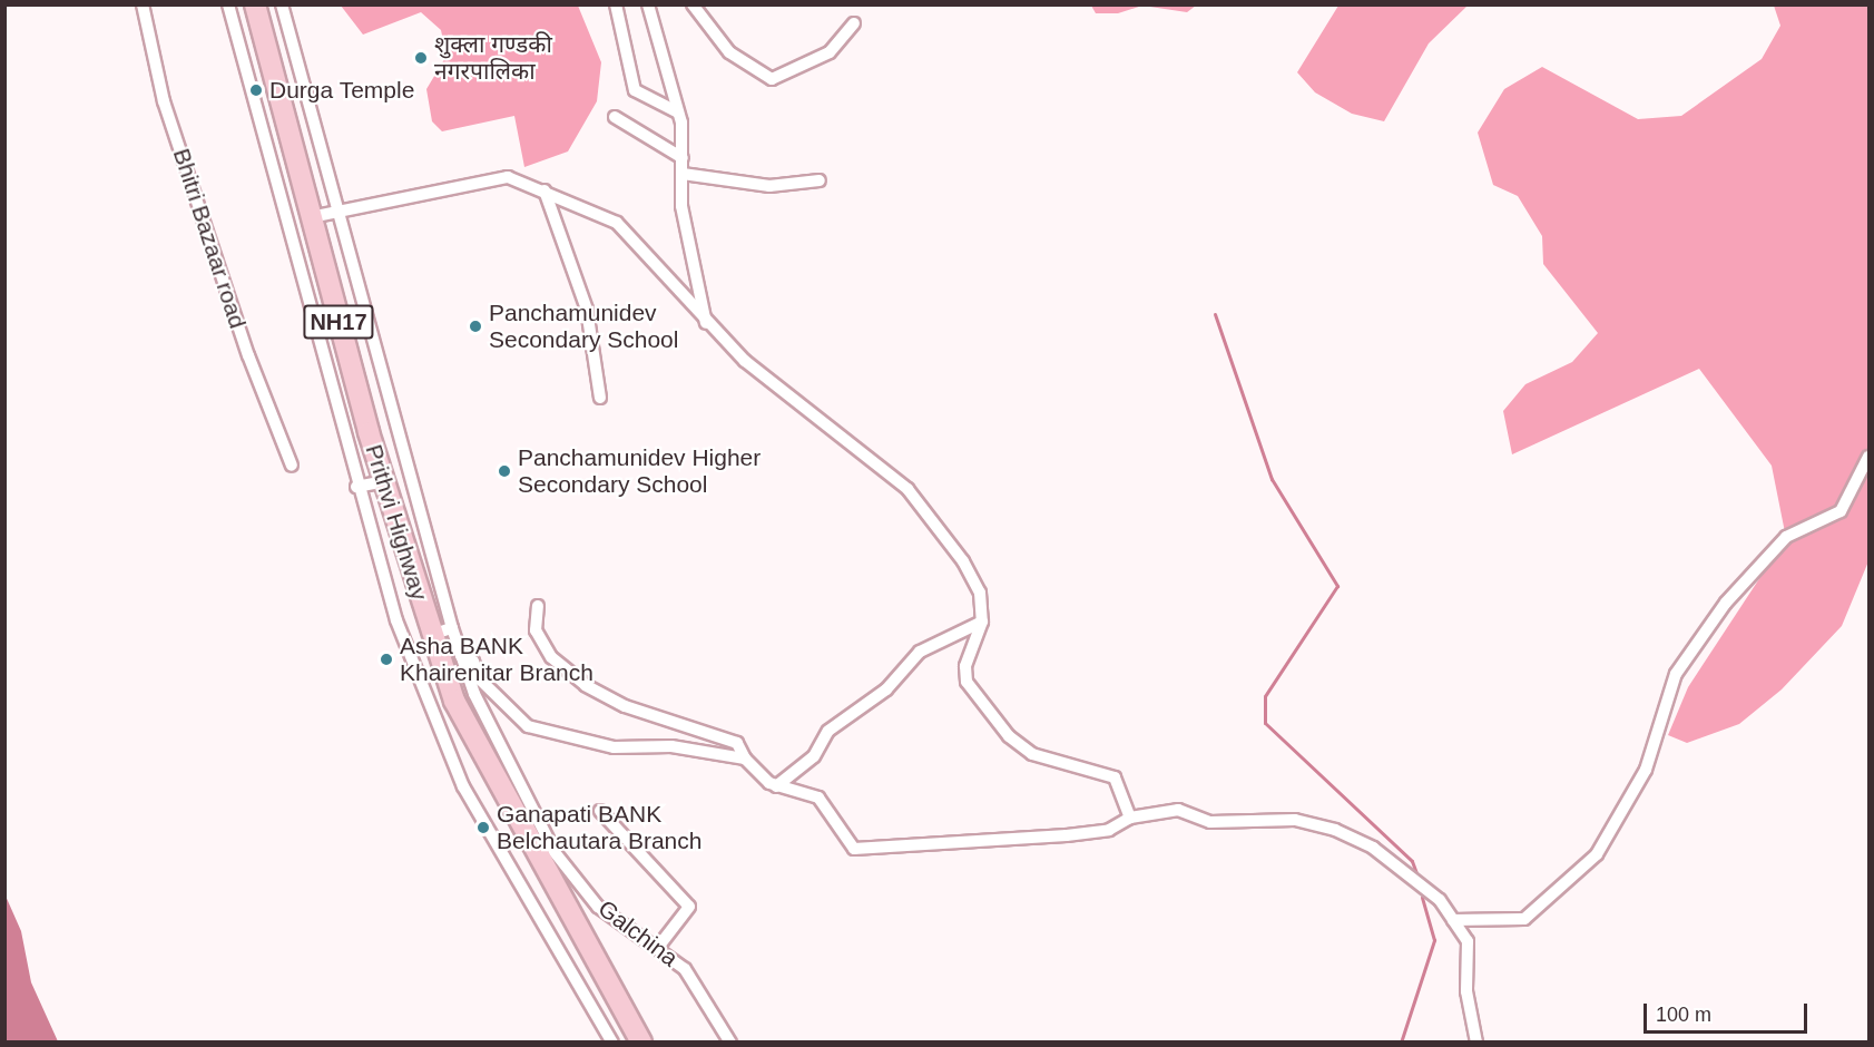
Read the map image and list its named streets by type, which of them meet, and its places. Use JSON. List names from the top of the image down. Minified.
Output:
{"streets":{"highway":["NH17","Prithvi Highway"],"street":["Bhitri Bazaar road","Galchina"]},"places":["शुक्ला गण्डकी नगरपालिका","Durga Temple","Panchamunidev Secondary School","Panchamunidev Higher Secondary School","Asha BANK Khairenitar Branch","Ganapati BANK Belchautara Branch"],"scale_bar":"100 m"}
